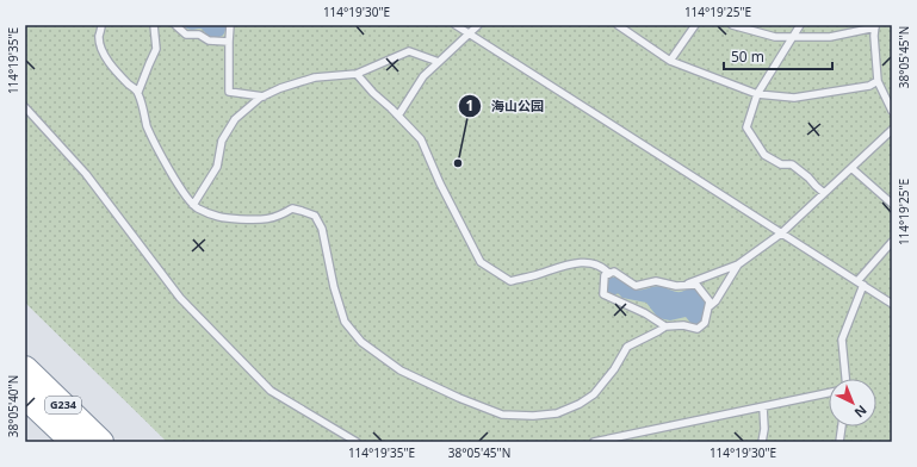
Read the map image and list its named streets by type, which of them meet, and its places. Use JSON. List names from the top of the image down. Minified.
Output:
{"streets":{"highway":["G234"]},"places":["海山公园"],"scale_bar":"50 m","north":"bottom right","coordinates":["114°19'30\"E","114°19'25\"E","38°05'45\"N","114°19'35\"E","38°05'40\"N"]}
